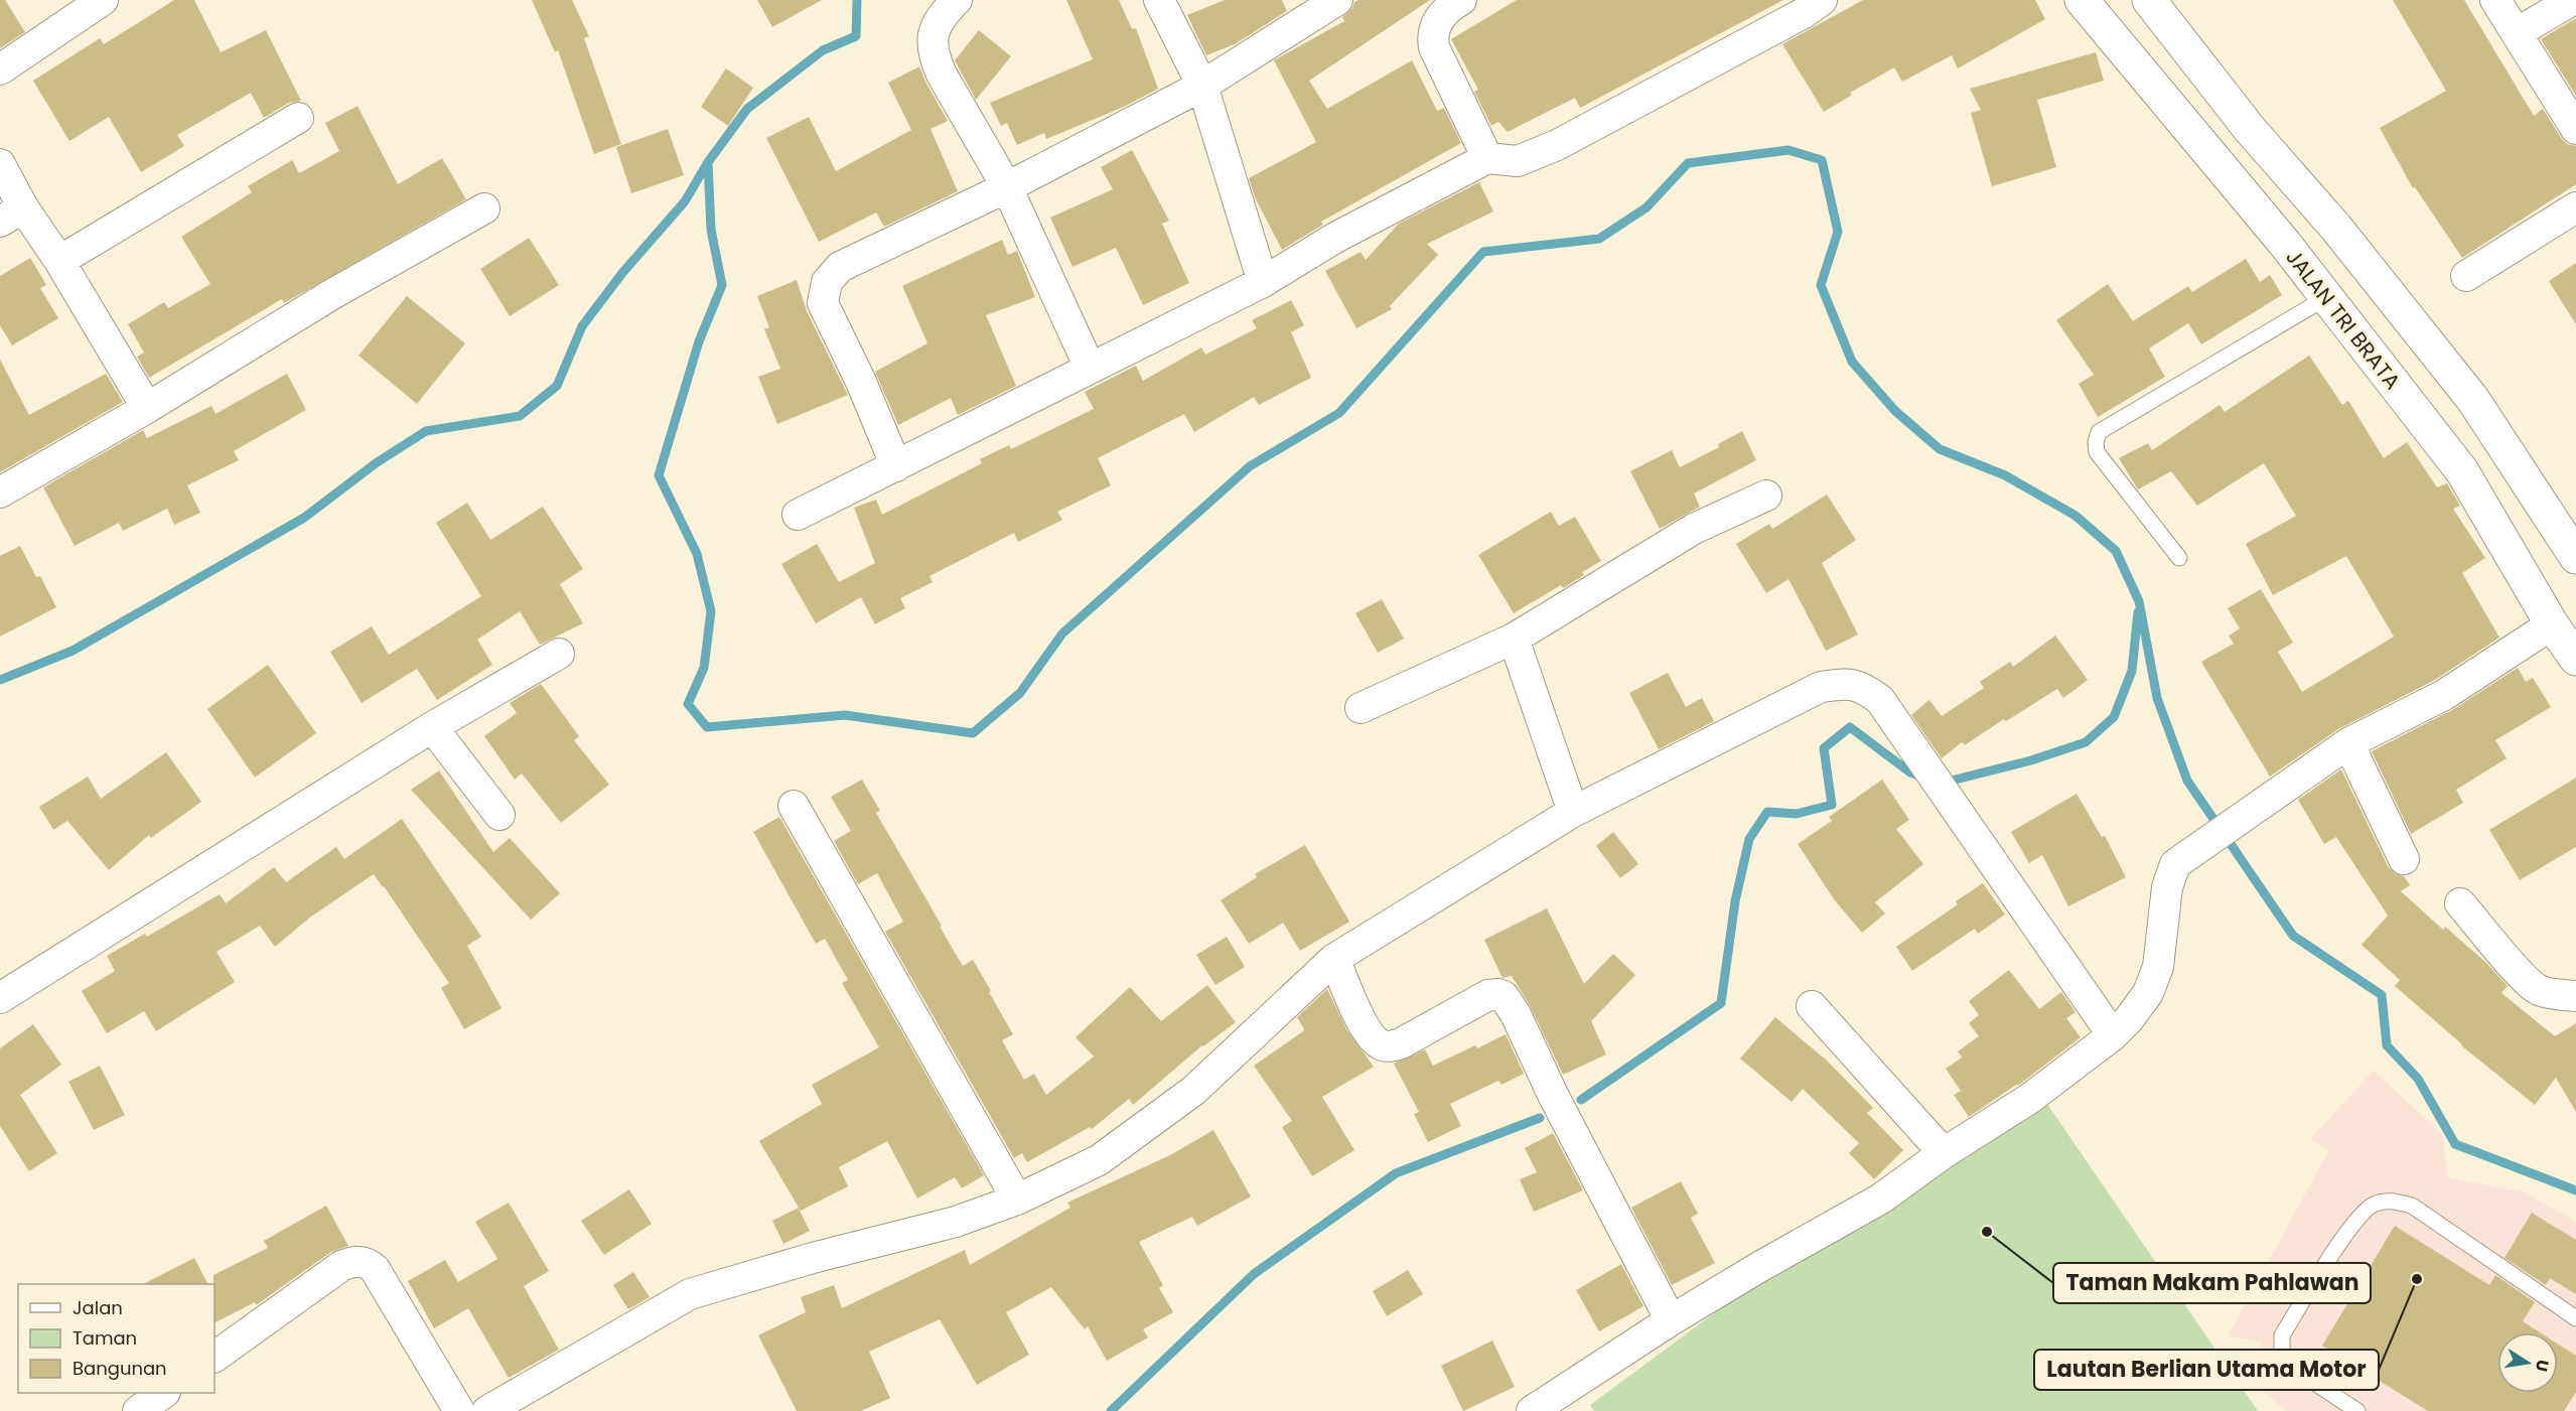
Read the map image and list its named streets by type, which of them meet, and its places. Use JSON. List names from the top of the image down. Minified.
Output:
{"streets":{"street":["JALAN TRI BRATA"]},"places":["Taman Makam Pahlawan","Lautan Berlian Utama Motor"],"legend":["Jalan","Taman","Bangunan"],"north":"right"}
